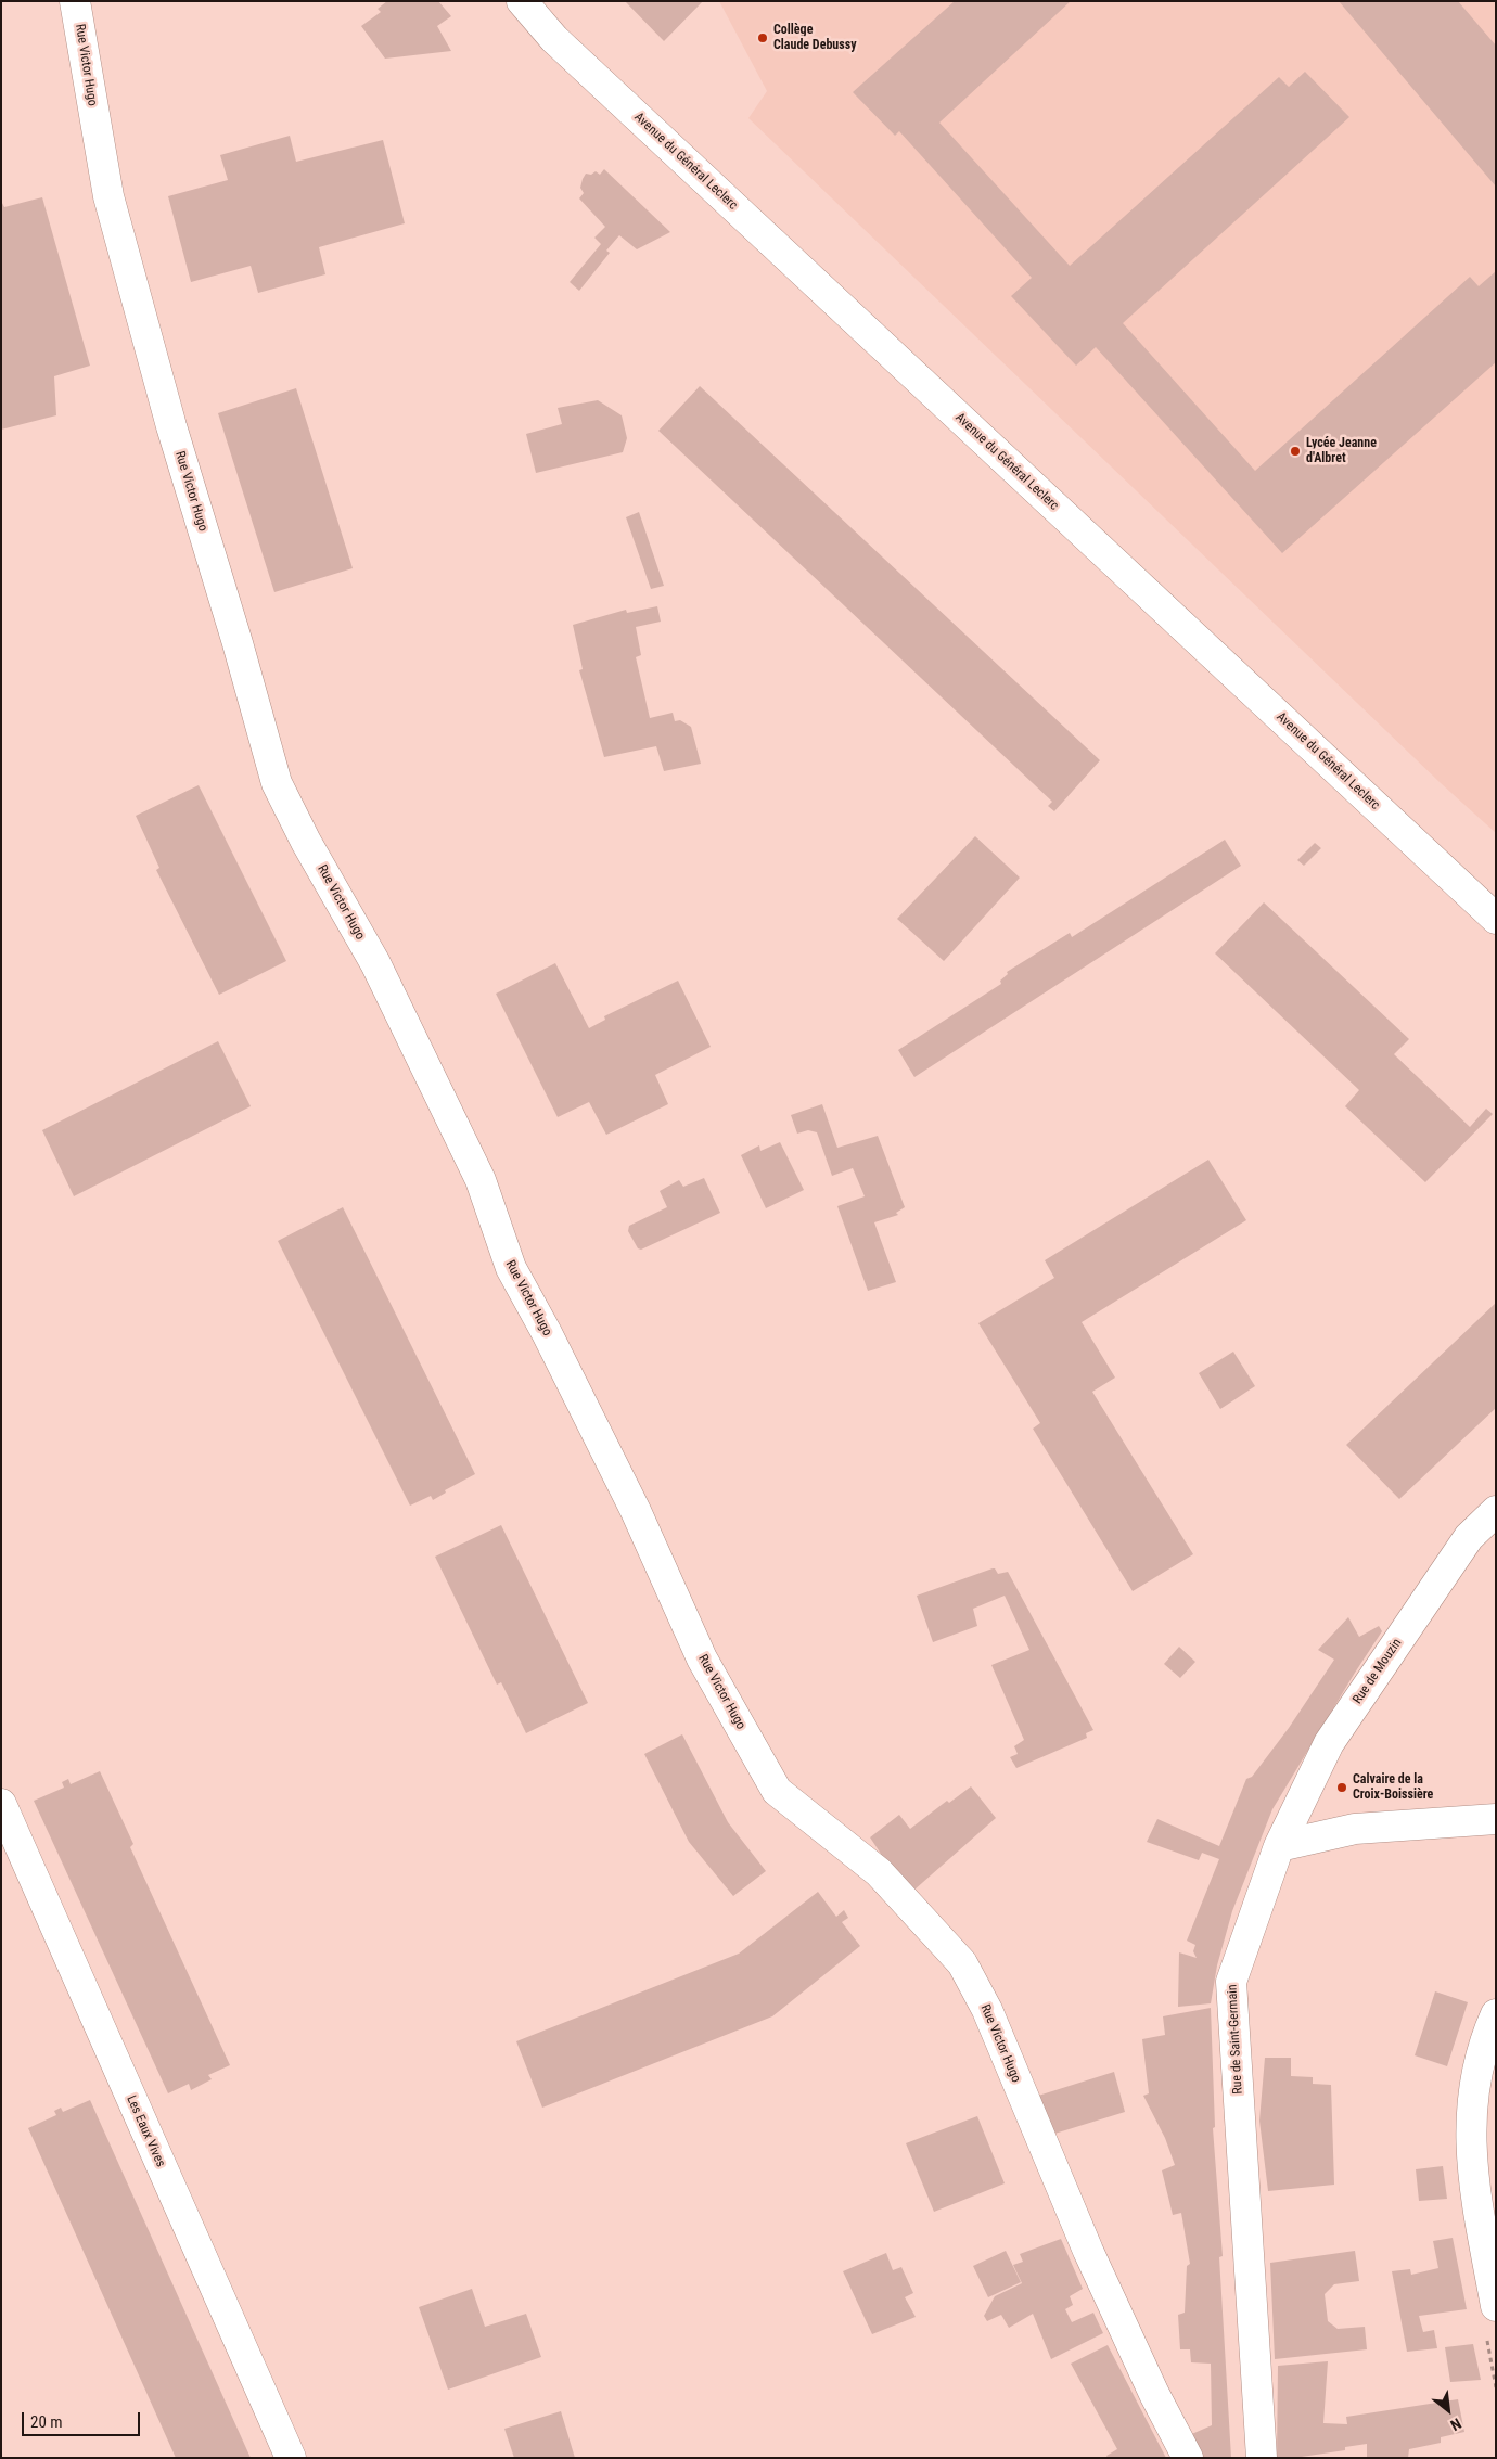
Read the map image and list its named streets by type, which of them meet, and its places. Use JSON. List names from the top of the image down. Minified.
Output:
{"streets":{"street":["Rue Victor Hugo","Avenue du Général Leclerc","Rue de Mouzin","Rue de Saint-Germain","Les Eaux Vives"]},"crossings":[["Rue de Mouzin","Rue de Saint-Germain"]],"places":["Collège Claude Debussy","Lycée Jeanne d'Albret","Calvaire de la Croix-Boissière"],"scale_bar":"20 m","north":"bottom right"}
